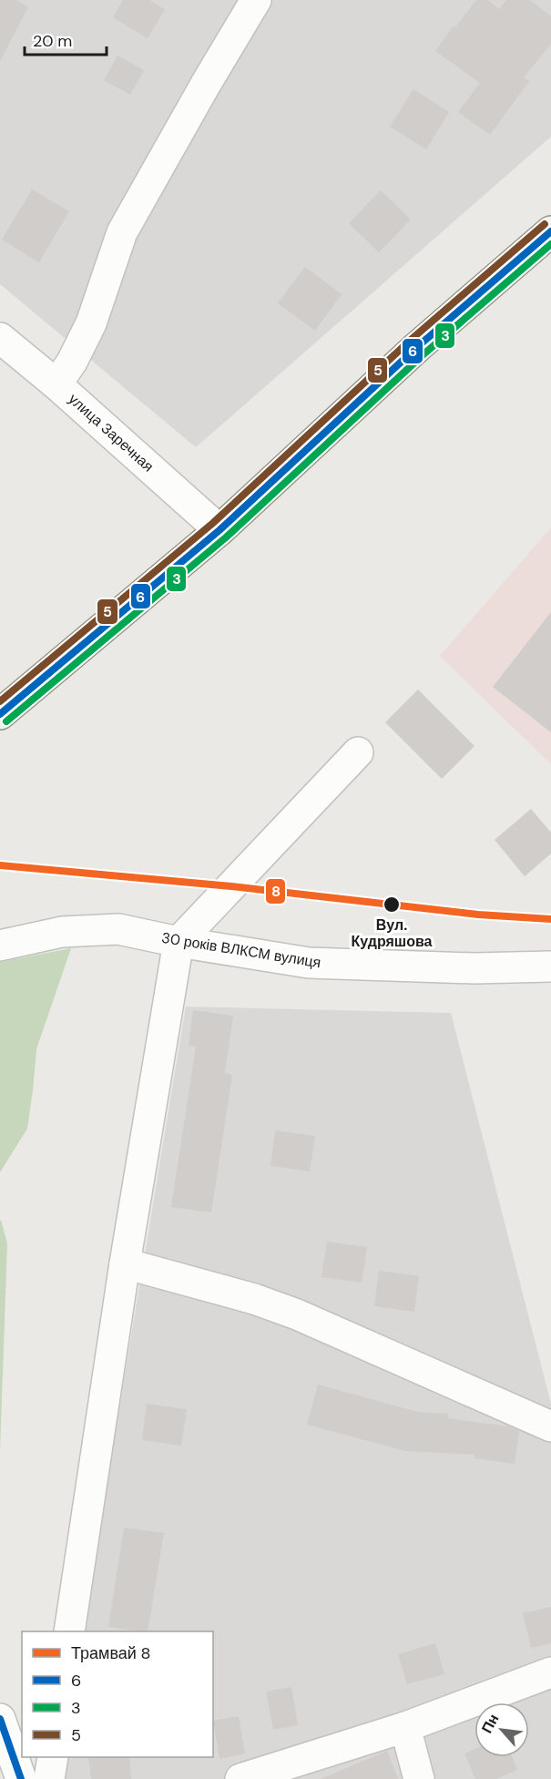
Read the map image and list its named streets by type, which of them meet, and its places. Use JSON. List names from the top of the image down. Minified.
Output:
{"streets":{"street":["улица Заречная","30 років ВЛКСМ вулиця"]},"places":["Вул. Кудряшова"],"lines":["transit line 5","transit line 6","transit line 3","tram line 8"],"legend":["Трамвай 8","6","3","5"],"scale_bar":"20 m","north":"top left"}
